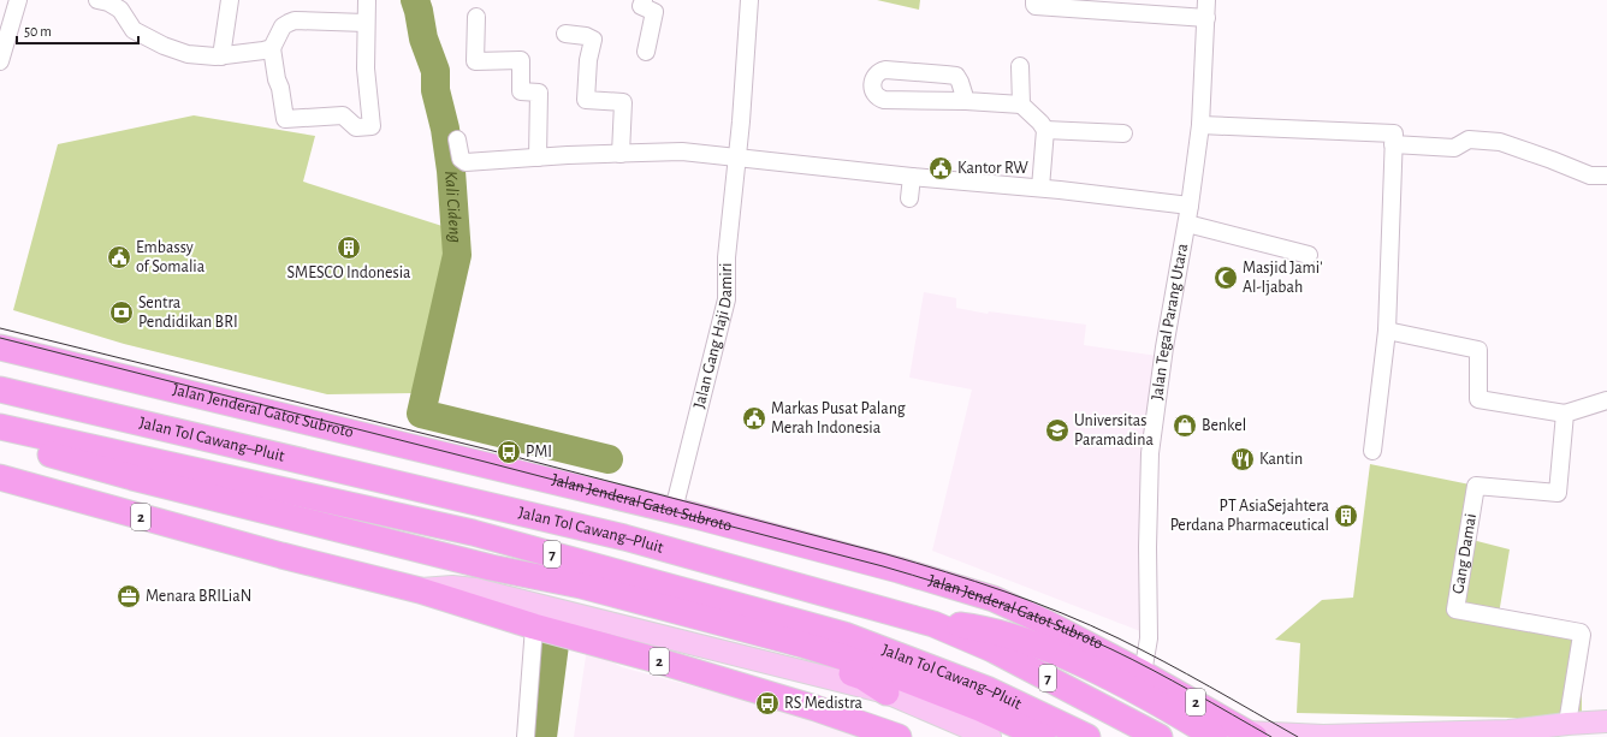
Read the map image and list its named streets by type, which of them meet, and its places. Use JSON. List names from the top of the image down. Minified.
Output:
{"streets":{"highway":["Jalan Jenderal Gatot Subroto","Jalan Tol Cawang–Pluit","2","7"],"street":["Jalan Tegal Parang Utara","Jalan Gang Haji Damiri","Gang Damai"]},"crossings":[["Jalan Tegal Parang Utara","Jalan Jenderal Gatot Subroto"],["Jalan Gang Haji Damiri","Jalan Jenderal Gatot Subroto"]],"water":["Kali Cideng"],"places":{"public building":["Kantor RW","Embassy of Somalia","Markas Pusat Palang Merah Indonesia"],"building":["SMESCO Indonesia","PT AsiaSejahtera Perdana Pharmaceutical"],"mosque":["Masjid Jami' Al-Ijabah"],"bank":["Sentra Pendidikan BRI"],"shop":["Benkel"],"school or university":["Universitas Paramadina"],"bus stop":["PMI","RS Medistra"],"restaurant":["Kantin"],"office":["Menara BRILiaN"]},"scale_bar":"50 m"}
